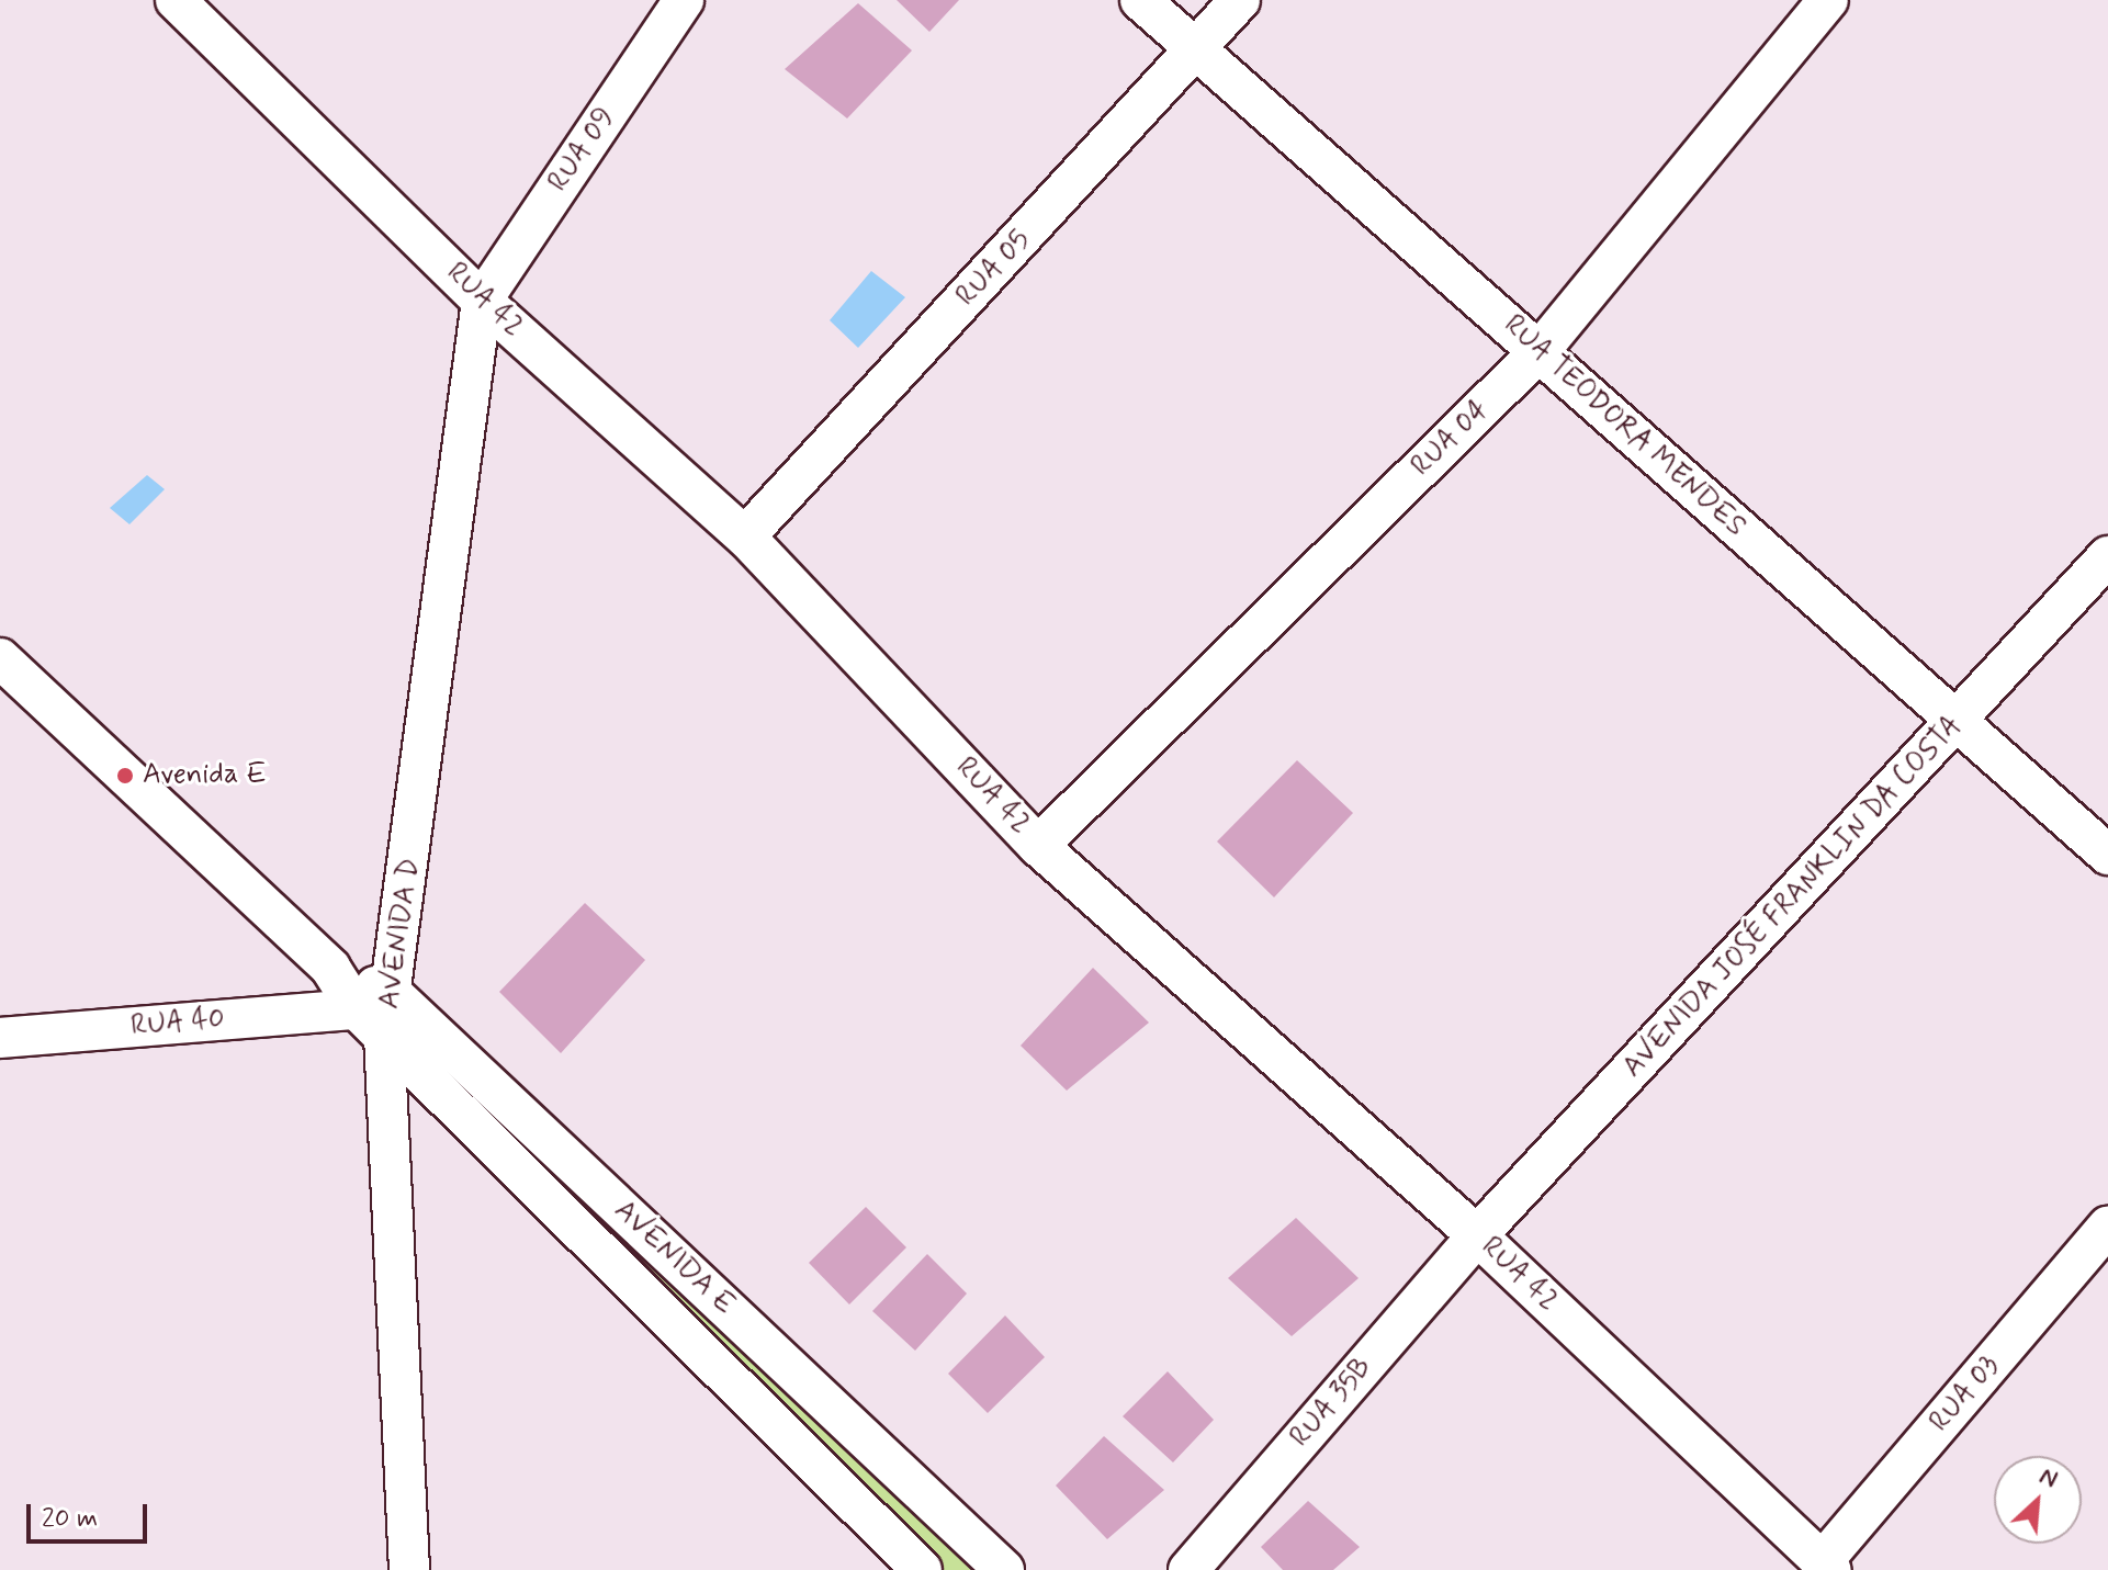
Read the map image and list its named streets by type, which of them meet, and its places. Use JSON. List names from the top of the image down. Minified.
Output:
{"streets":{"street":["RUA 09","RUA 05","RUA 42","RUA TEODORA MENDES","RUA 04","AVENIDA JOSÉ FRANKLIN DA COSTA","AVENIDA D","RUA 40","AVENIDA E","RUA 03","RUA 35B"]},"crossings":[["RUA 09","RUA 42"],["RUA 09","AVENIDA D"],["RUA 05","RUA 42"],["RUA 05","RUA TEODORA MENDES"],["RUA 42","RUA 04"],["RUA 42","AVENIDA JOSÉ FRANKLIN DA COSTA"],["RUA 42","AVENIDA D"],["RUA 42","RUA 03"],["RUA 42","RUA 35B"],["RUA TEODORA MENDES","RUA 04"],["RUA TEODORA MENDES","AVENIDA JOSÉ FRANKLIN DA COSTA"],["AVENIDA JOSÉ FRANKLIN DA COSTA","RUA 35B"],["AVENIDA D","AVENIDA E"],["RUA 40","AVENIDA E"]],"places":["Avenida E"],"scale_bar":"20 m","north":"top right"}
